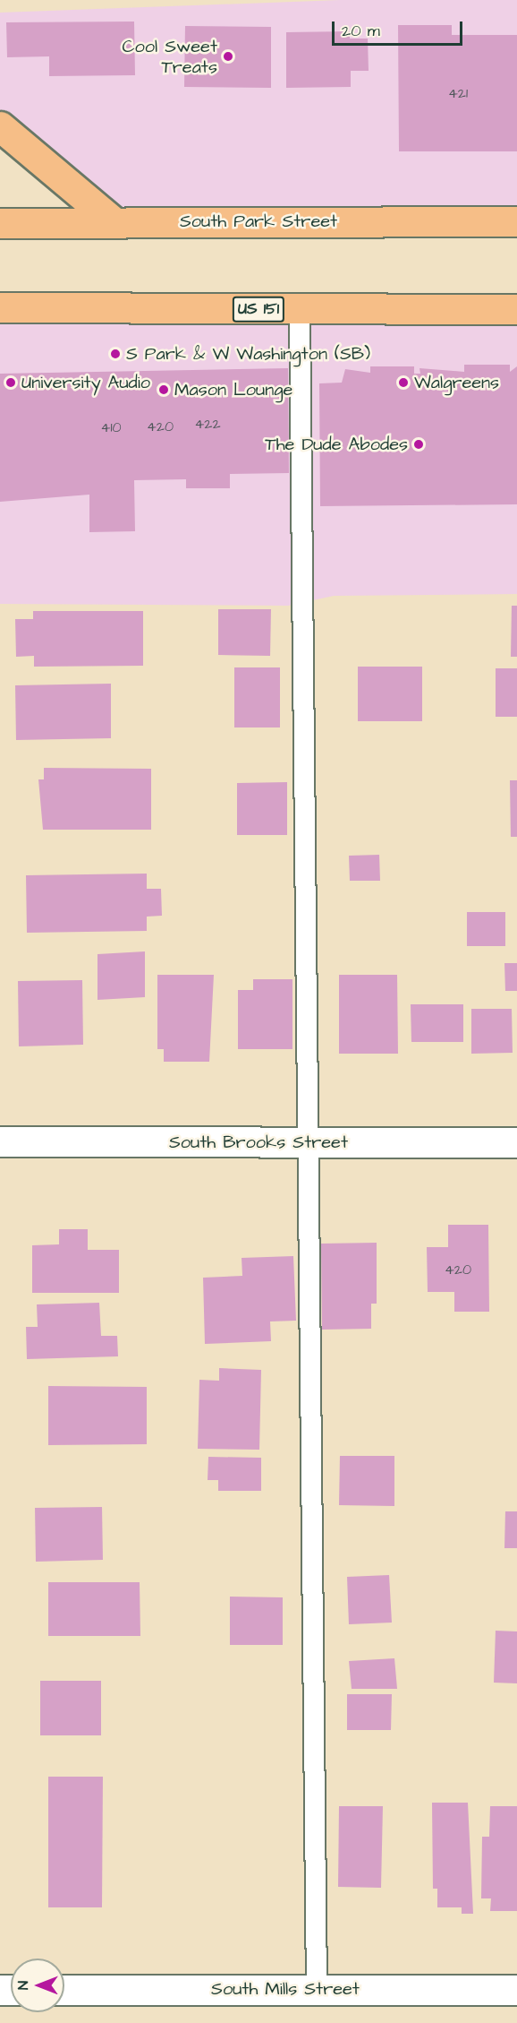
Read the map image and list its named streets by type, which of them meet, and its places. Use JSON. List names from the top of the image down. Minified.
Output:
{"streets":{"main road":["South Park Street","US 151"],"street":["South Brooks Street","South Mills Street"]},"places":["Cool Sweet Treats","S Park & W Washington (SB)","University Audio","Walgreens","Mason Lounge","The Dude Abodes"],"house_numbers":["421","422","420","410","420"],"scale_bar":"20 m","north":"left"}
